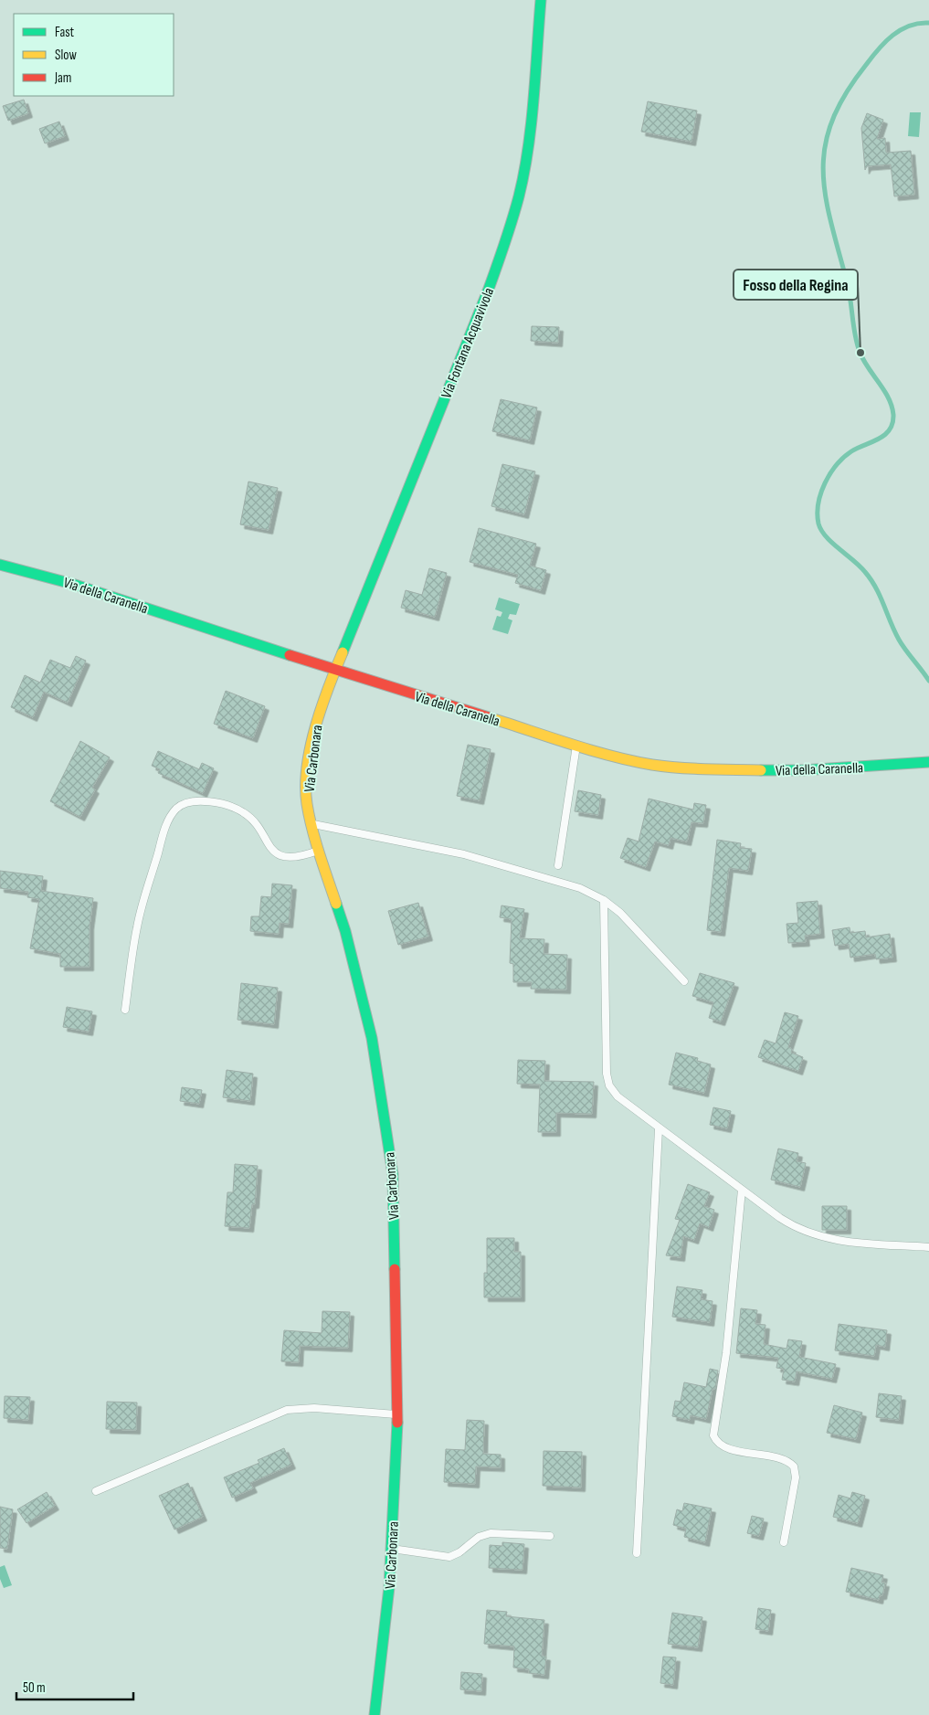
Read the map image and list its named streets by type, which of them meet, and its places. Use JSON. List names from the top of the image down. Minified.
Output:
{"streets":{"street":["Via Fontana Acquavivola","Via della Caranella","Via Carbonara"]},"crossings":[["Via Fontana Acquavivola","Via della Caranella"],["Via Fontana Acquavivola","Via Carbonara"],["Via della Caranella","Via Carbonara"]],"places":["Fosso della Regina"],"legend":["Fast","Slow","Jam"],"scale_bar":"50 m"}
